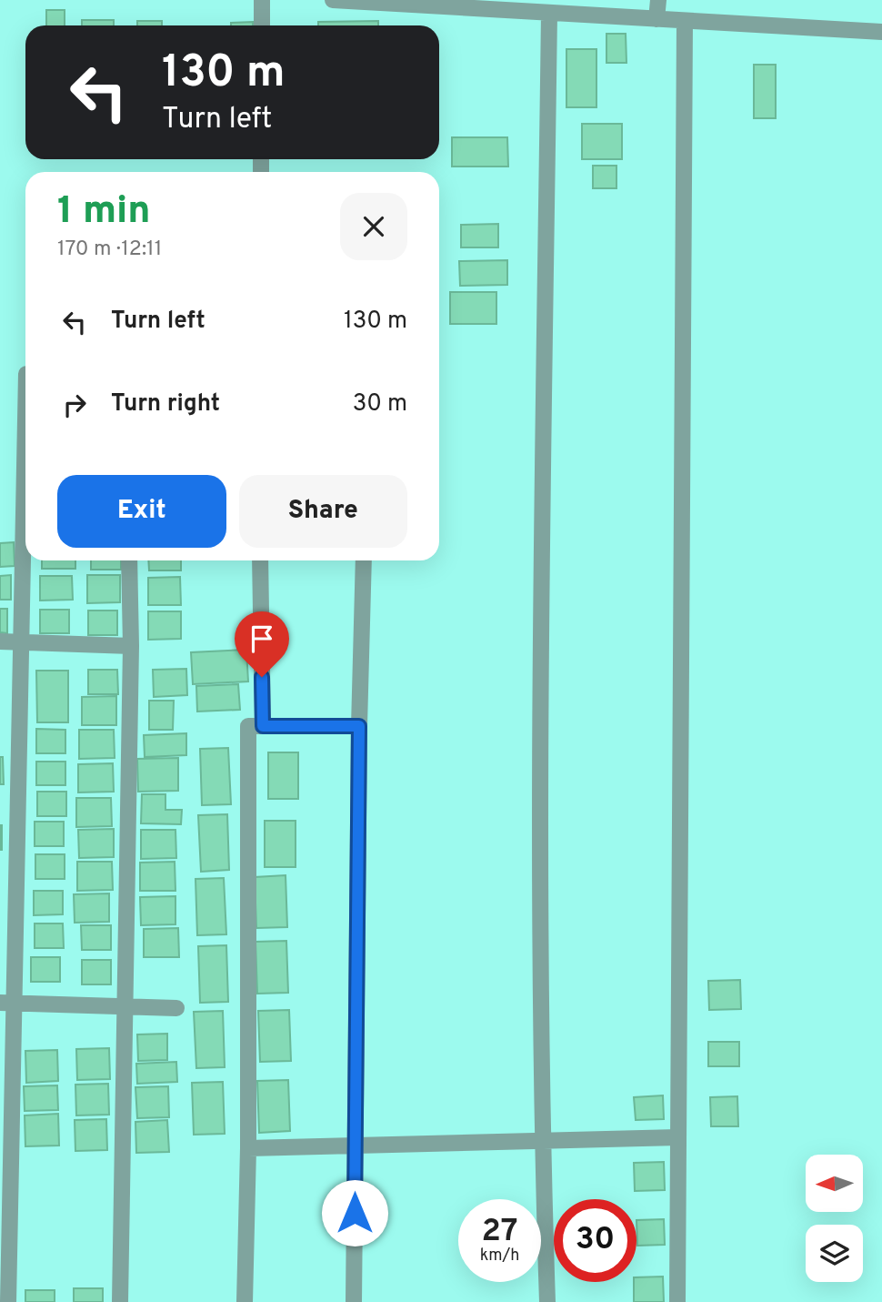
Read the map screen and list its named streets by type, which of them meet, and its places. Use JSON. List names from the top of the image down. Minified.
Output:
{"north":"left","page":{"turn":["130 m","Turn left"],"heading":["1 min","170 m · 12:11"],"list":[{"name":"Turn left","value":"130 m"},{"name":"Turn right","value":"30 m"}],"buttons":["Exit","Share"],"speed":"27 km/h","limit":"30"}}
